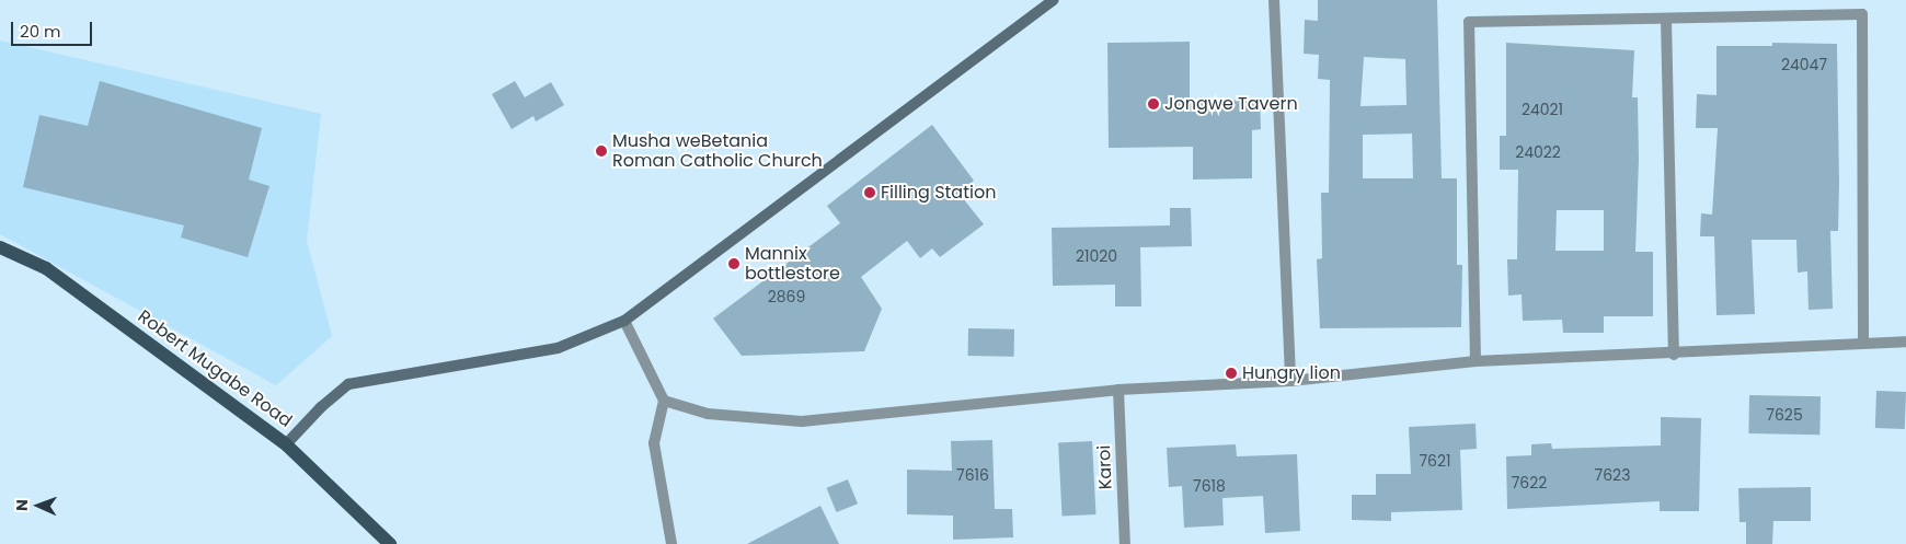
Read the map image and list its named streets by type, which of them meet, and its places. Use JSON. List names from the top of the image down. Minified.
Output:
{"streets":{"main road":["Robert Mugabe Road"],"street":["Karoi"]},"places":["Jongwe Tavern","Musha weBetania Roman Catholic Church","Filling Station","Mannix bottlestore","Hungry lion"],"house_numbers":["24047","24021","24022","21020","2869","7625","7621","7616","7623","7622","7618"],"scale_bar":"20 m","north":"left"}
